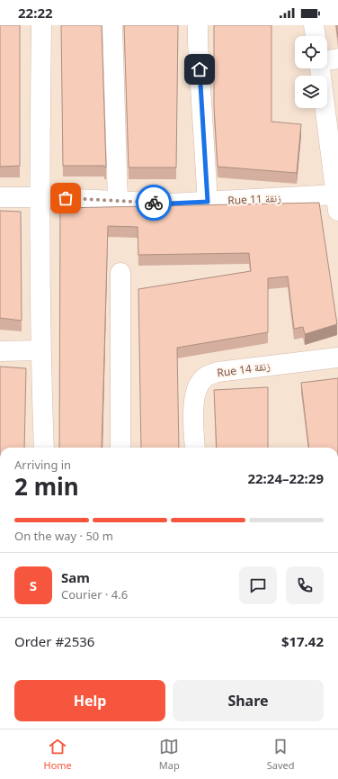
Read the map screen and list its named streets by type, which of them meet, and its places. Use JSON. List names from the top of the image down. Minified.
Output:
{"streets":{"street":["Rue 11 زنقة","Rue 14 زنقة"]},"page":{"status":"22:22","heading":["2 min","Arriving in","22:24–22:29"],"panel":["Sam","Courier · 4.6","Order #2536","$17.42"],"bar":"On the way · 50 m","round":"S","buttons":["Help","Share"],"tabs":["Home","Map","Saved"]}}
